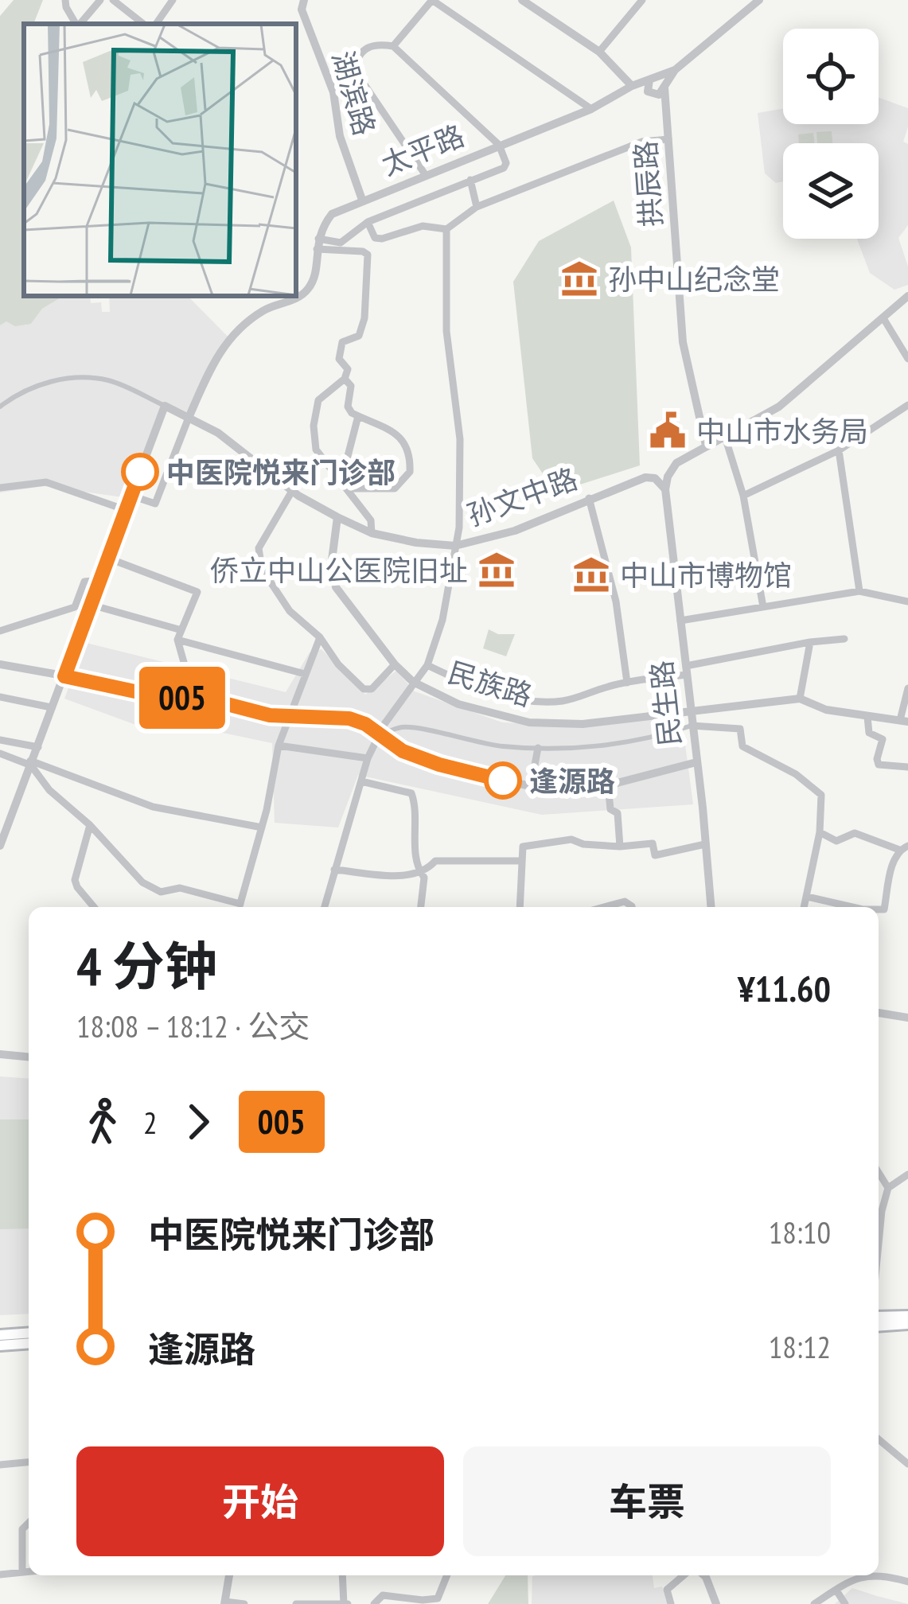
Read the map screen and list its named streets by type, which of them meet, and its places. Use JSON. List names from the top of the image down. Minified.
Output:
{"streets":{"street":["湖滨路","太平路","拱辰路","孙文中路","民族路","民生路"]},"crossings":[["湖滨路","太平路"],["太平路","孙文中路"],["孙文中路","民族路"],["孙文中路","民生路"],["民族路","民生路"]],"places":{"museum":["孙中山纪念堂","侨立中山公医院旧址","中山市博物馆"],"public building":["中山市水务局"],"other":["中医院悦来门诊部","逢源路"]},"lines":["bus line 005"],"page":{"on_map":"005","heading":["4 分钟","18:08 – 18:12 · 公交","¥11.60"],"legs":["2","005"],"list":[{"name":"中医院悦来门诊部","value":"18:10"},{"name":"逢源路","value":"18:12"}],"buttons":["开始","车票"]}}
